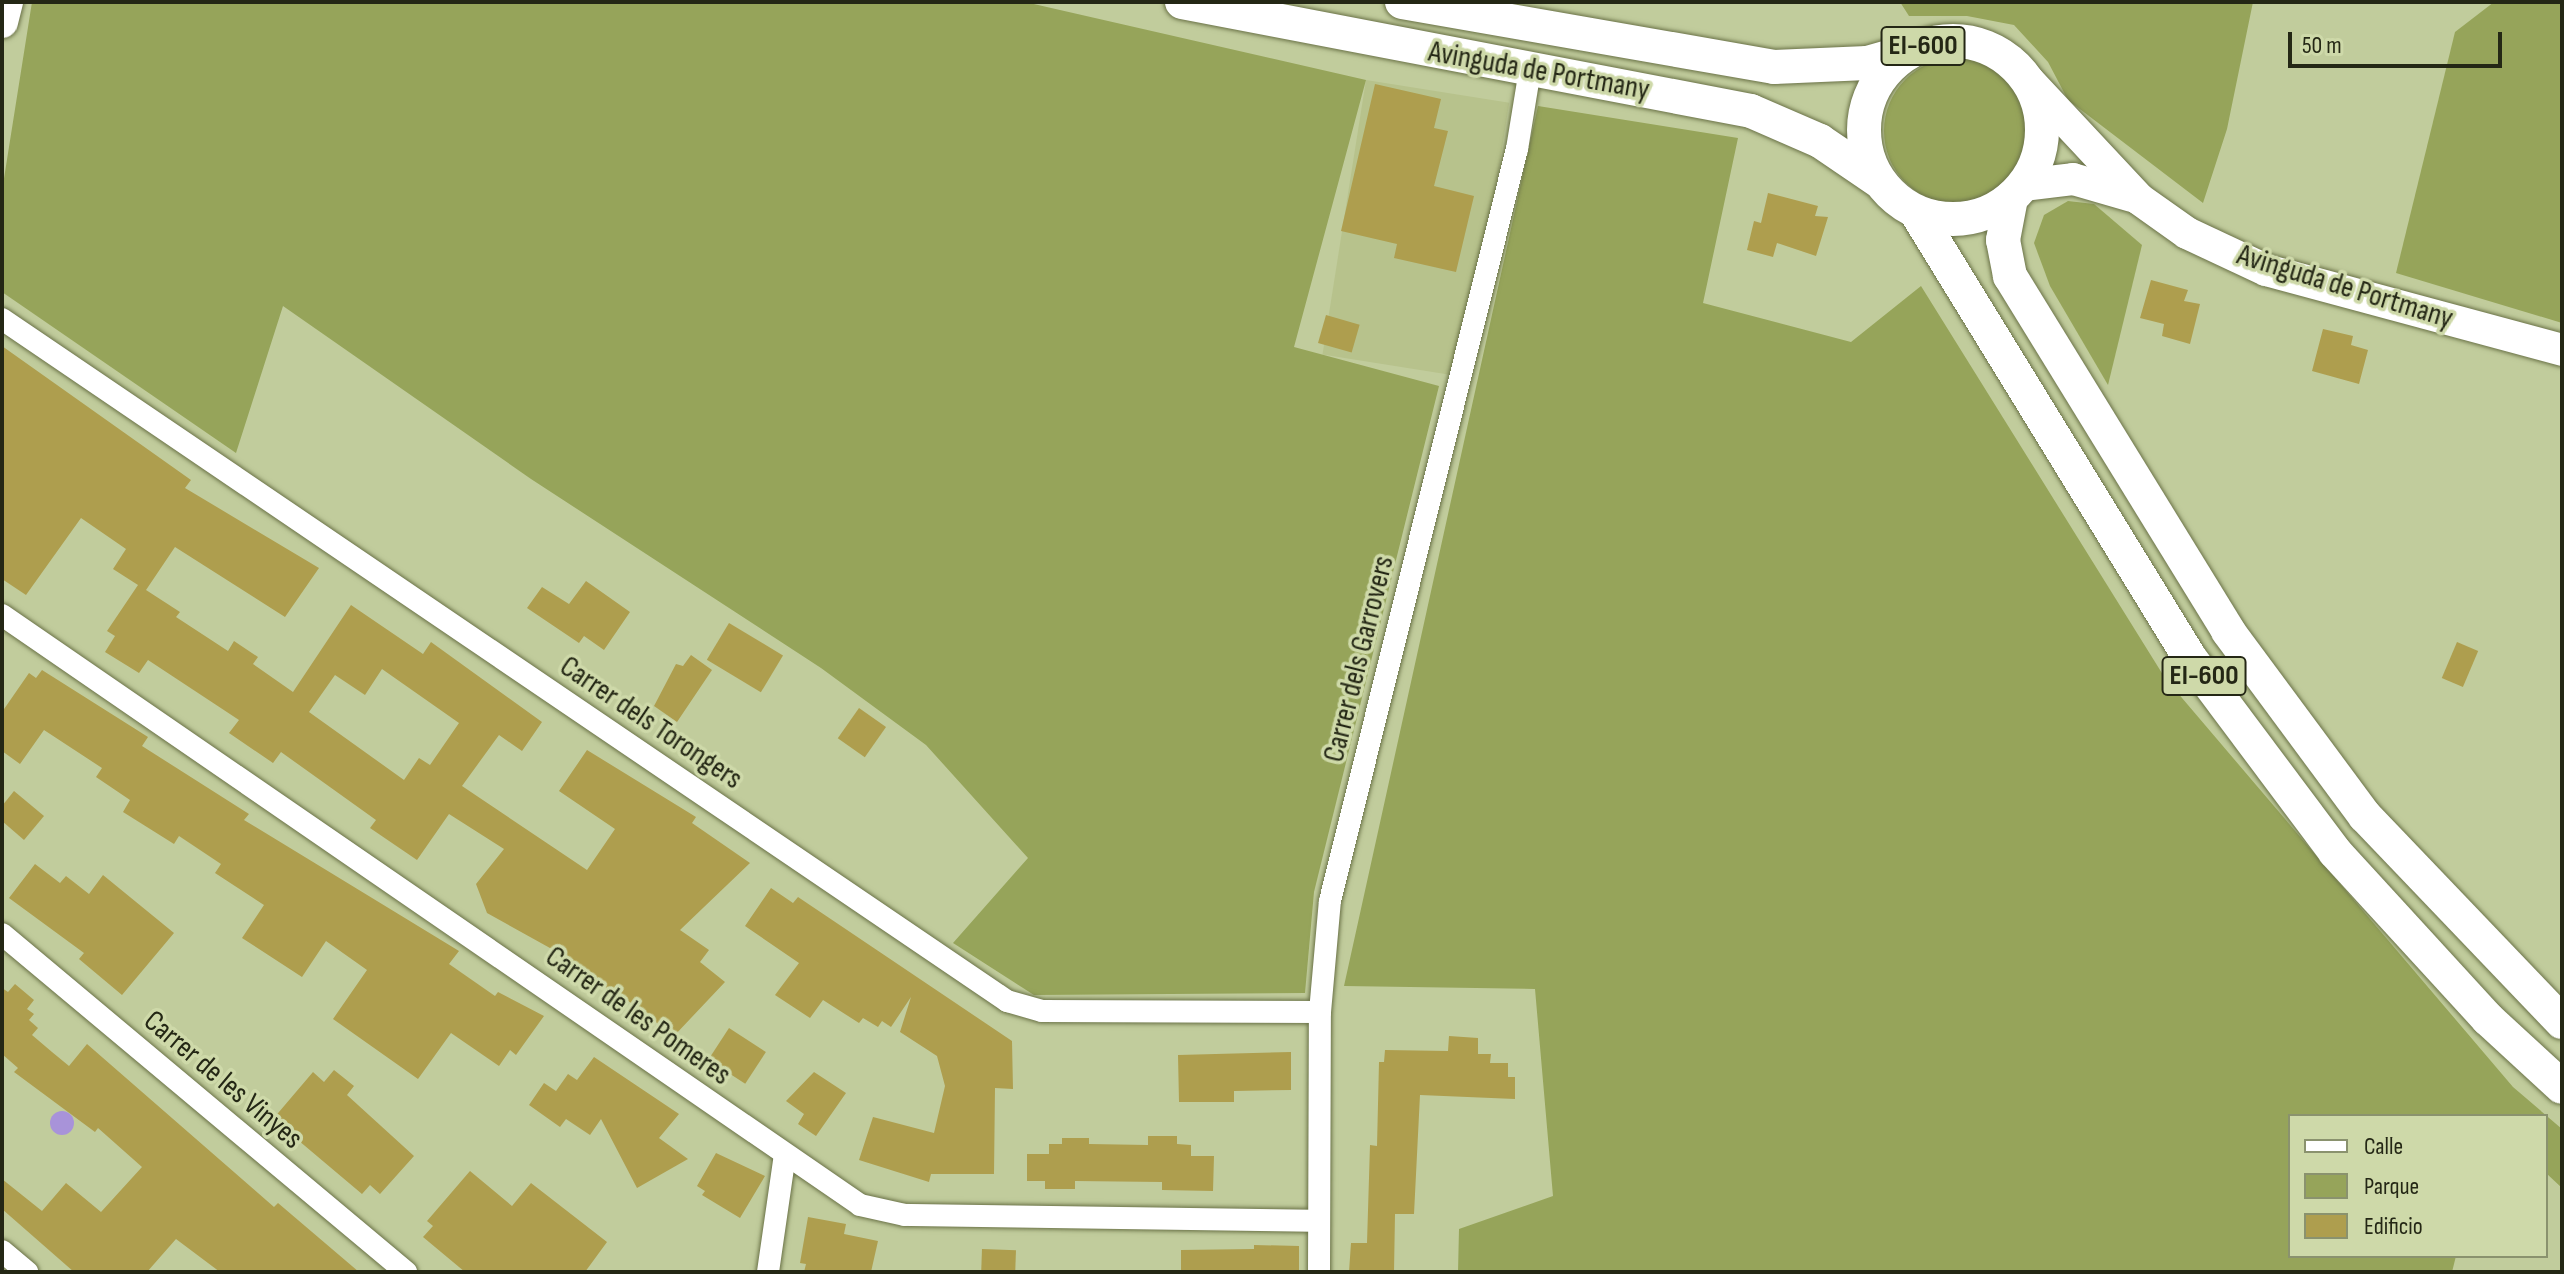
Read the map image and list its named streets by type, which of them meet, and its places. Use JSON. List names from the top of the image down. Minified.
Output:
{"streets":{"main road":["EI-600","Avinguda de Portmany"],"street":["Carrer dels Garrovers","Carrer dels Torongers","Carrer de les Pomeres","Carrer de les Vinyes"]},"crossings":[["EI-600","Avinguda de Portmany"],["Avinguda de Portmany","Carrer dels Garrovers"],["Carrer dels Garrovers","Carrer dels Torongers"],["Carrer dels Garrovers","Carrer de les Pomeres"]],"legend":["Calle","Parque","Edificio"],"scale_bar":"50 m"}
